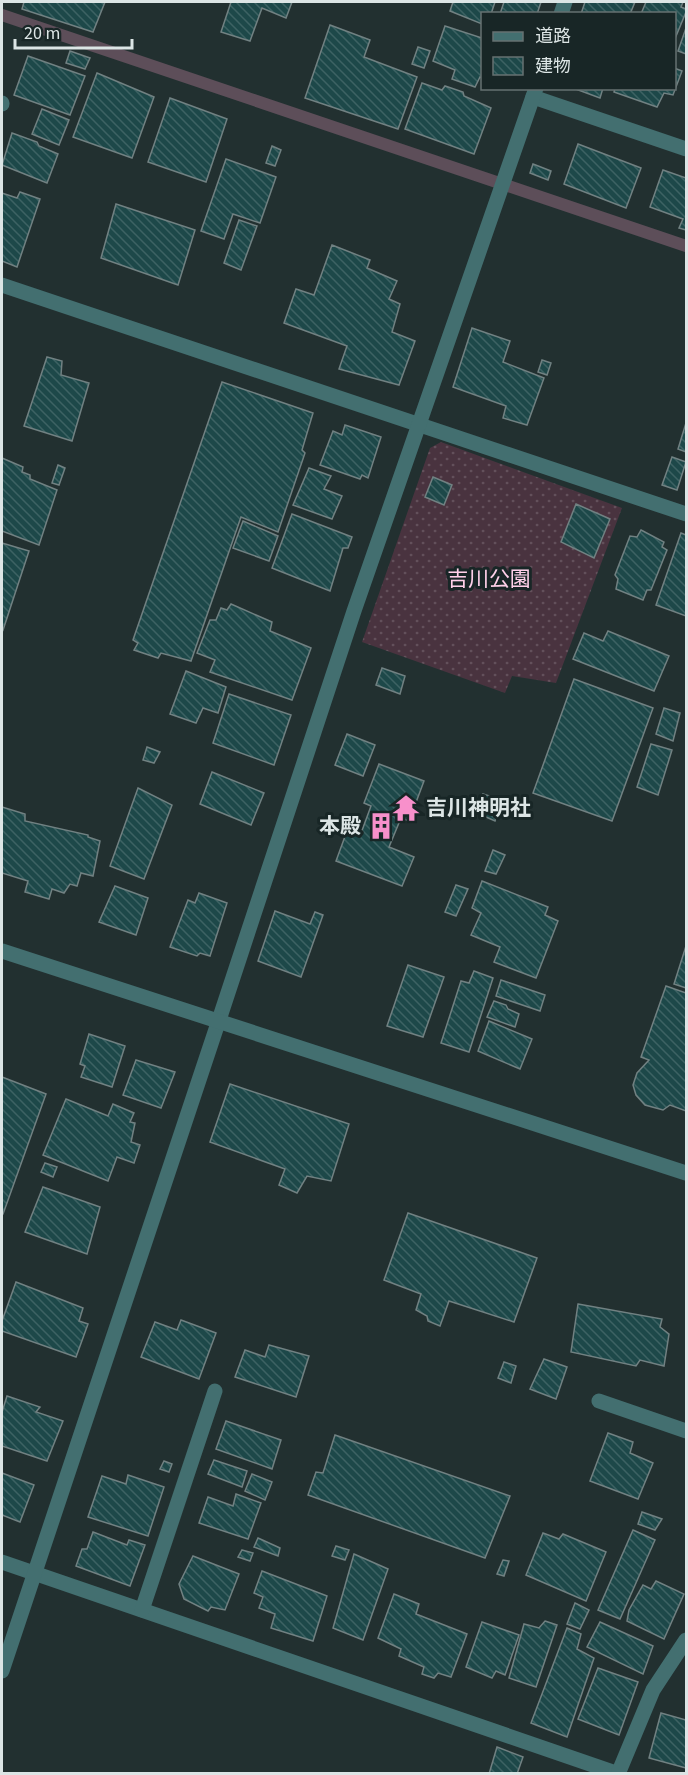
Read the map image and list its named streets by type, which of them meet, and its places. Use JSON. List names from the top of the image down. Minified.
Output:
{"parks":["吉川公園"],"places":{"temple":["吉川神明社"],"building":["本殿"]},"legend":["道路","建物"],"scale_bar":"20 m"}
